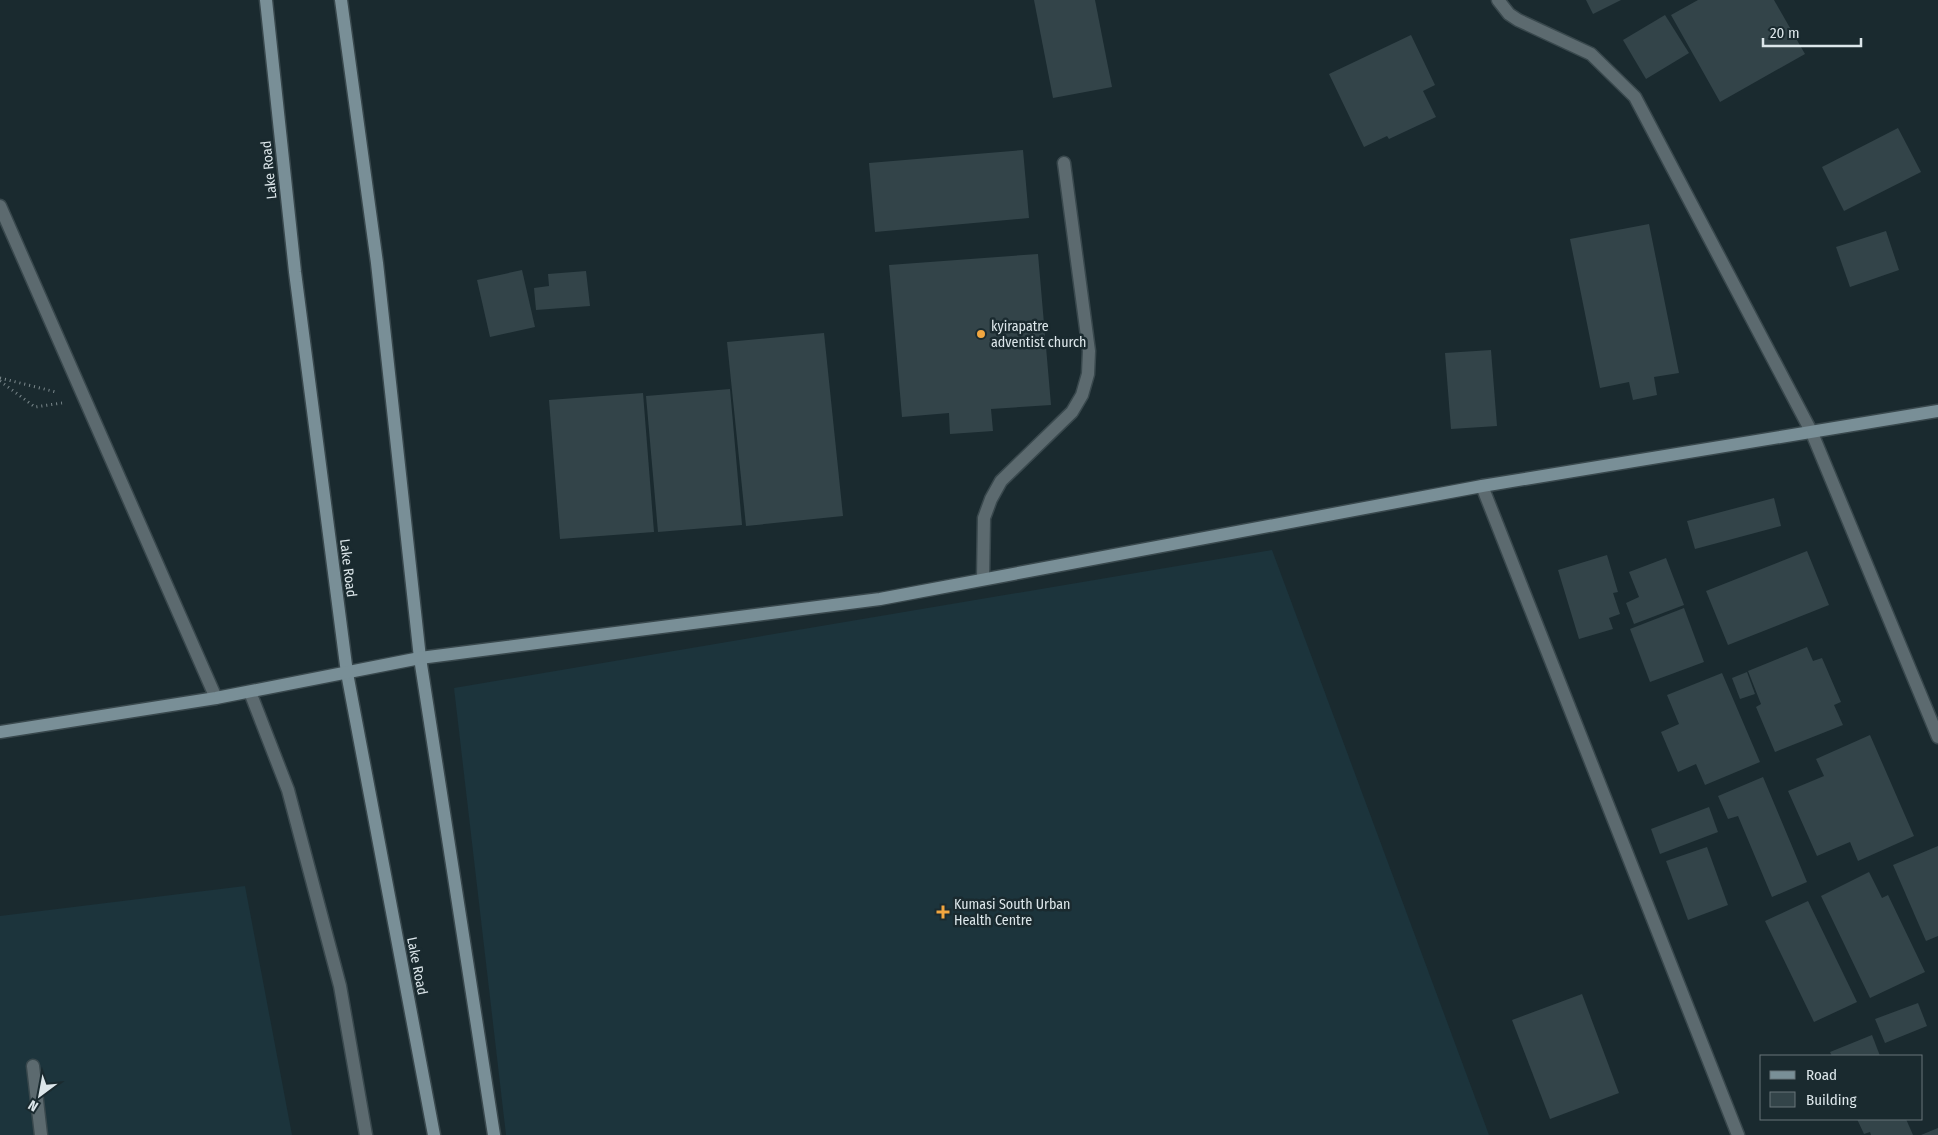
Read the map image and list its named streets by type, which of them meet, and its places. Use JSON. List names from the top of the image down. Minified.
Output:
{"streets":{"main road":["Lake Road"]},"places":{"other":["kyirapatre adventist church"],"health":["Kumasi South Urban Health Centre"]},"legend":["Road","Building"],"scale_bar":"20 m","north":"bottom left"}
